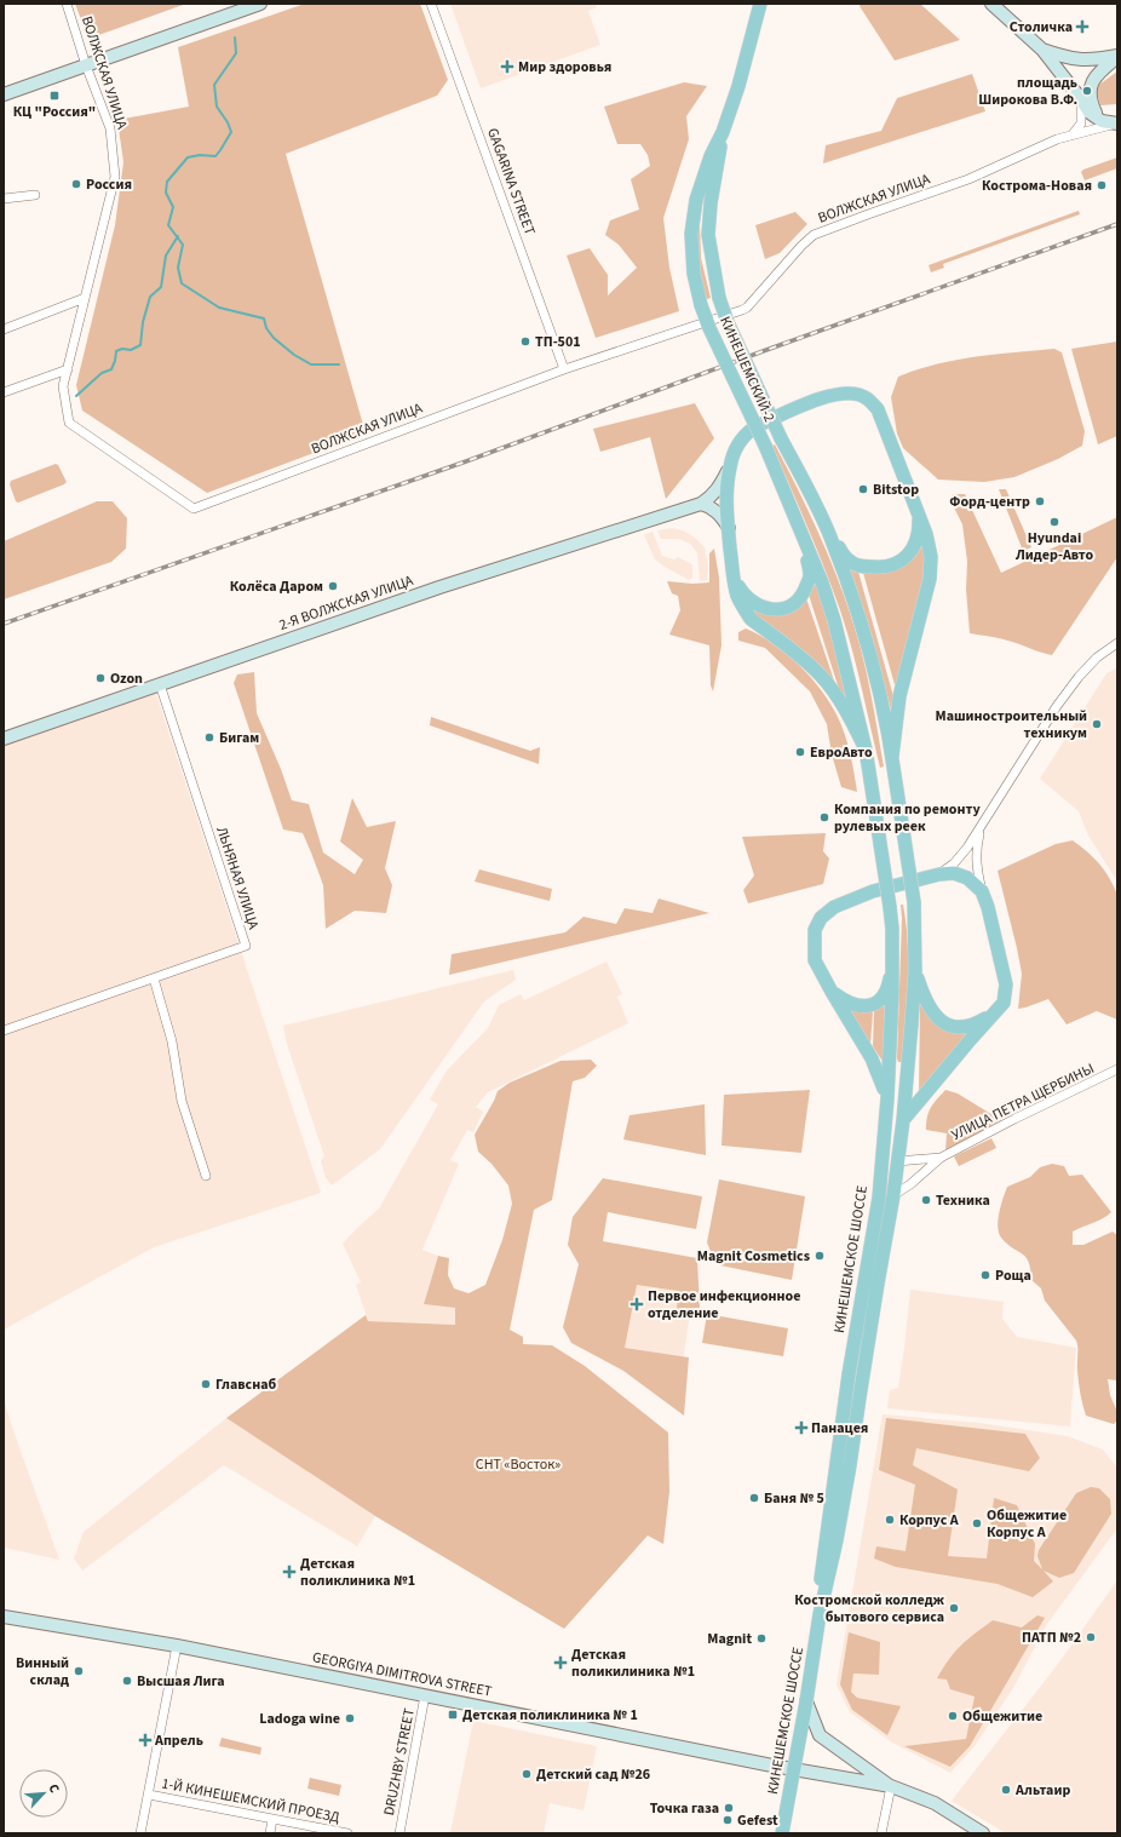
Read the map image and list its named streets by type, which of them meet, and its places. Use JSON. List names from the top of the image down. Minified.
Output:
{"streets":{"main road":["КИНЕШЕМСКИЙ-2","2-Я ВОЛЖСКАЯ УЛИЦА","КИНЕШЕМСКОЕ ШОССЕ","GEORGIYA DIMITROVA STREET"],"street":["ВОЛЖСКАЯ УЛИЦА","GAGARINA STREET","ЛЬНЯНАЯ УЛИЦА","УЛИЦА ПЕТРА ЩЕРБИНЫ","DRUZHBY STREET","1-Й КИНЕШЕМСКИЙ ПРОЕЗД"]},"crossings":[["ВОЛЖСКАЯ УЛИЦА","GAGARINA STREET"],["2-Я ВОЛЖСКАЯ УЛИЦА","ЛЬНЯНАЯ УЛИЦА"],["УЛИЦА ПЕТРА ЩЕРБИНЫ","КИНЕШЕМСКОЕ ШОССЕ"],["КИНЕШЕМСКОЕ ШОССЕ","GEORGIYA DIMITROVA STREET"],["GEORGIYA DIMITROVA STREET","DRUZHBY STREET"]],"parks":["СНТ «Восток»"],"places":{"health":["Столичка","Мир здоровья","Первое инфекционное отделение","Панацея","Детская поликлиника №1","Детская поликилиника №1","Апрель"],"other":["площадь Широкова В.Ф.","Россия","Кострома-Новая","ТП-501","Bitstop","Форд-центр","Hyundai Лидер-Авто","Колёса Даром","Ozon","Машиностроительный техникум","Бигам","ЕвроАвто","Компания по ремонту рулевых реек","Техника","Magnit Cosmetics","Роща","Главснаб","Баня № 5","Корпус А","Общежитие Корпус А","Костромской колледж бытового сервиса","ПАТП №2","Magnit","Винный склад","Высшая Лига","Общежитие","Ladoga wine","Детский сад №26","Альтаир","Точка газа","Gefest"],"transit":["КЦ \"Россия\"","Детская поликлиника № 1"]},"north":"top right"}
